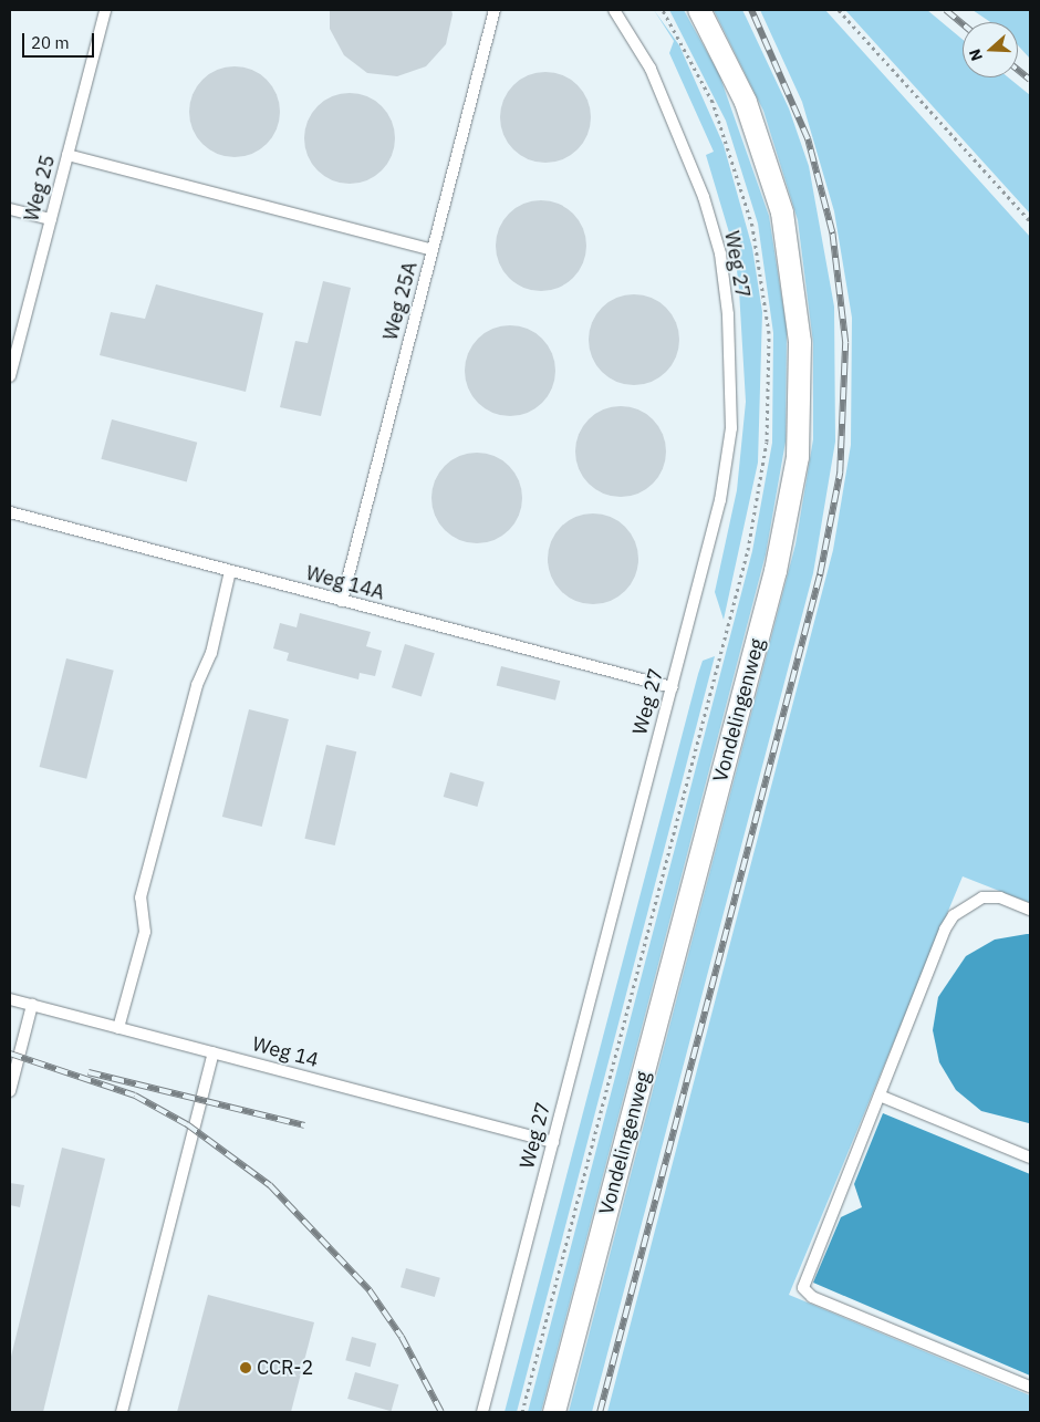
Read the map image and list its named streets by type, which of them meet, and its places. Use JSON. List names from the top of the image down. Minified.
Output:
{"streets":{"street":["Vondelingenweg"],"lane":["Weg 25","Weg 27","Weg 25A","Weg 14A","Weg 14"]},"crossings":[["Weg 27","Weg 14A"],["Weg 27","Weg 14"],["Weg 25A","Weg 14A"]],"places":["CCR-2"],"scale_bar":"20 m","north":"left"}
